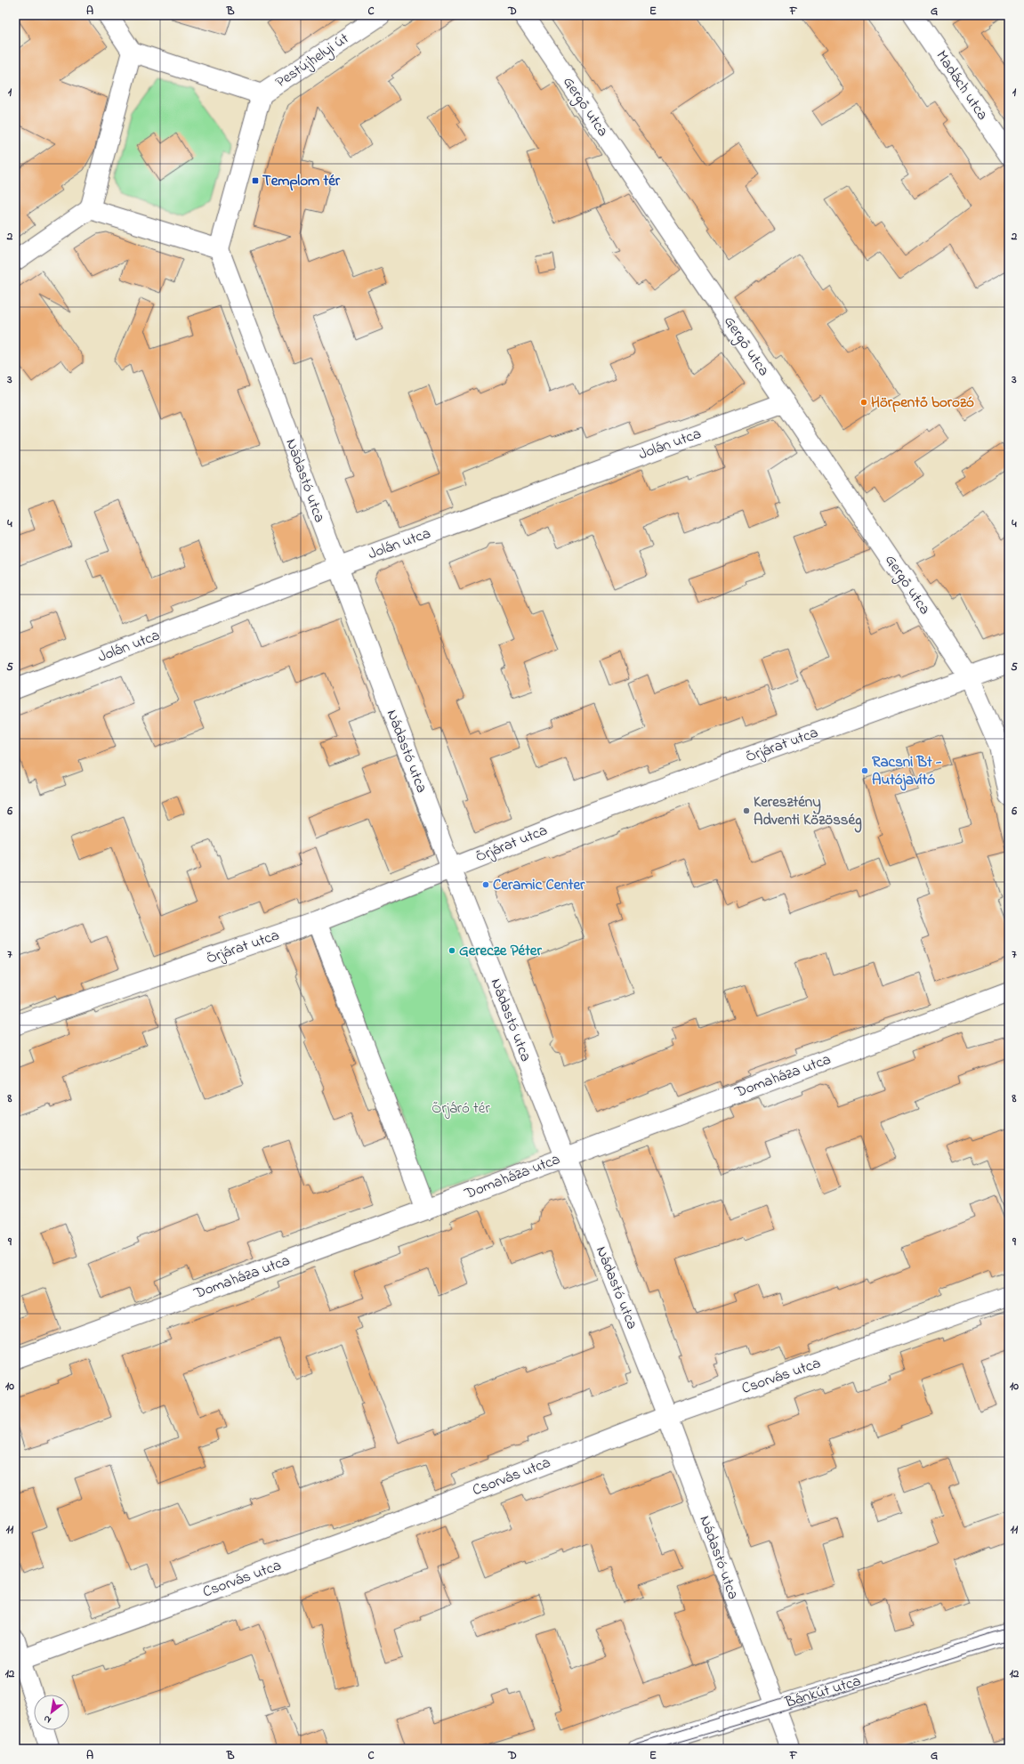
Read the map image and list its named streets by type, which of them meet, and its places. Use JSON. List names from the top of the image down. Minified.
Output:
{"streets":{"street":["Pestújhelyi út","Madách utca","Gergő utca","Jolán utca","Nádastó utca","Őrjárat utca","Domaháza utca","Csorvás utca","Bánkút utca"]},"crossings":[["Gergő utca","Jolán utca"],["Gergő utca","Őrjárat utca"],["Jolán utca","Nádastó utca"],["Nádastó utca","Őrjárat utca"],["Nádastó utca","Domaháza utca"],["Nádastó utca","Csorvás utca"],["Nádastó utca","Bánkút utca"]],"parks":["Őrjáró tér"],"places":{"transit":["Templom tér"],"other":["Hörpentő borozó","Racsni Bt - Autójavító","Keresztény Adventi Közösség","Ceramic Center","Gerecze Péter"]},"north":"bottom left","grid":{"columns":["A","B","C","D","E","F","G"],"rows":["1","2","3","4","5","6","7","8","9","10","11","12"]}}
